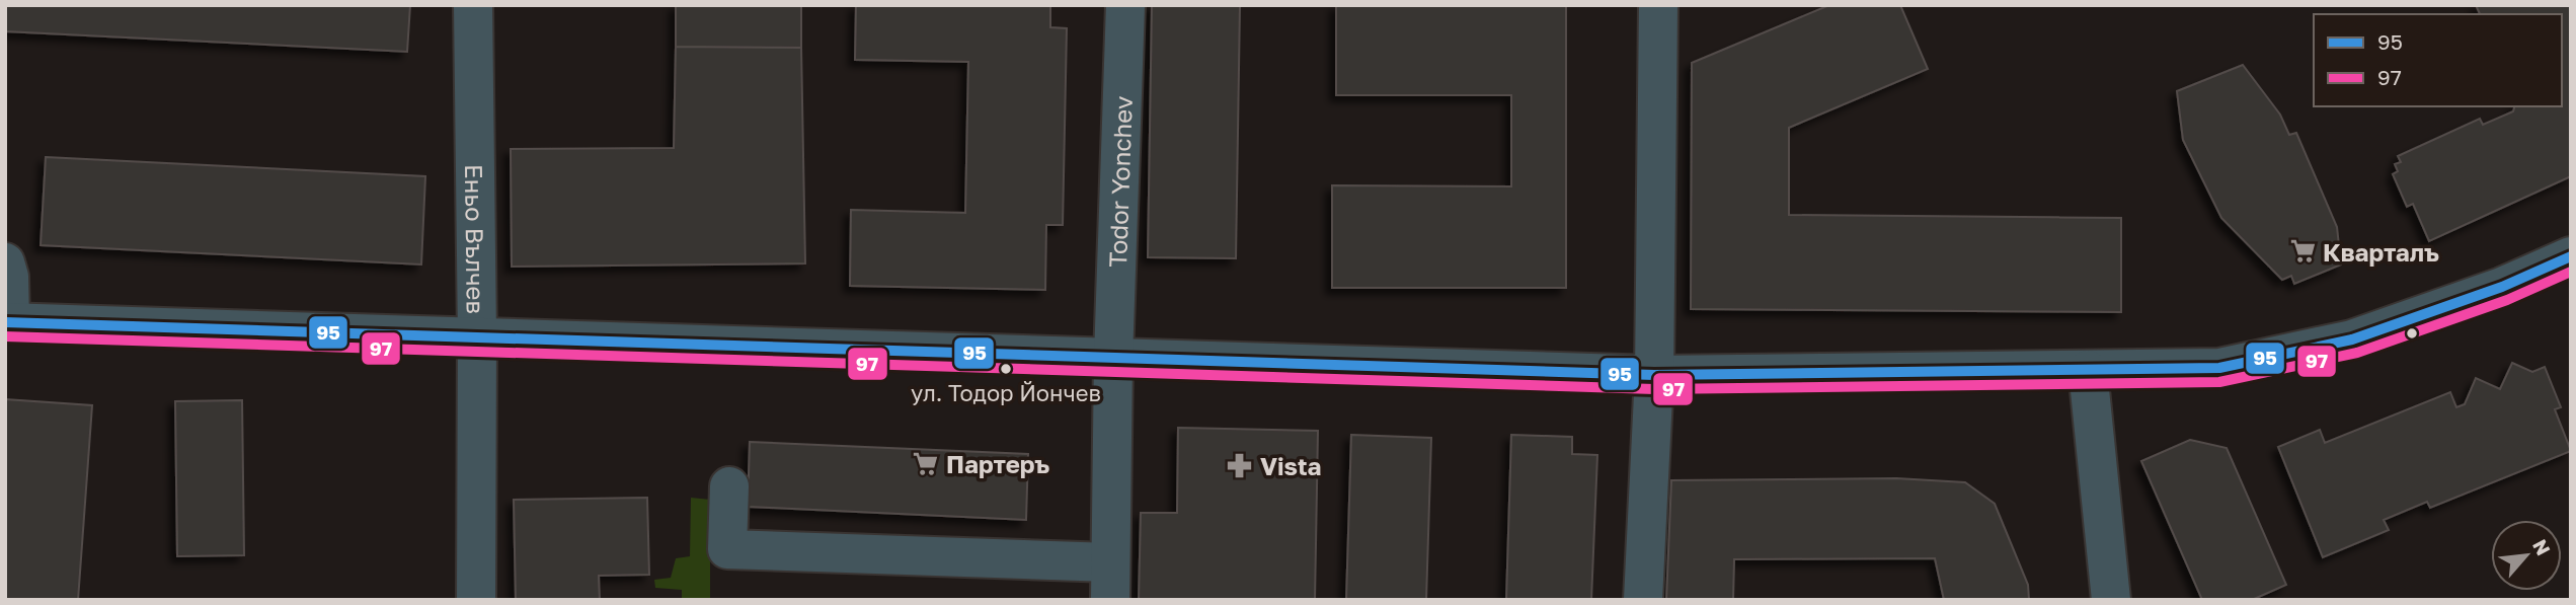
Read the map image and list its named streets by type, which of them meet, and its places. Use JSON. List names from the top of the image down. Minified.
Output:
{"streets":{"street":["Todor Yonchev","Еньо Вълчев"]},"places":{"supermarket":["Кварталъ","Партеръ"],"other":["ул. Тодор Йончев"],"pharmacy":["Vista"]},"lines":["transit line 95","transit line 97"],"legend":["95","97"],"north":"top right"}
